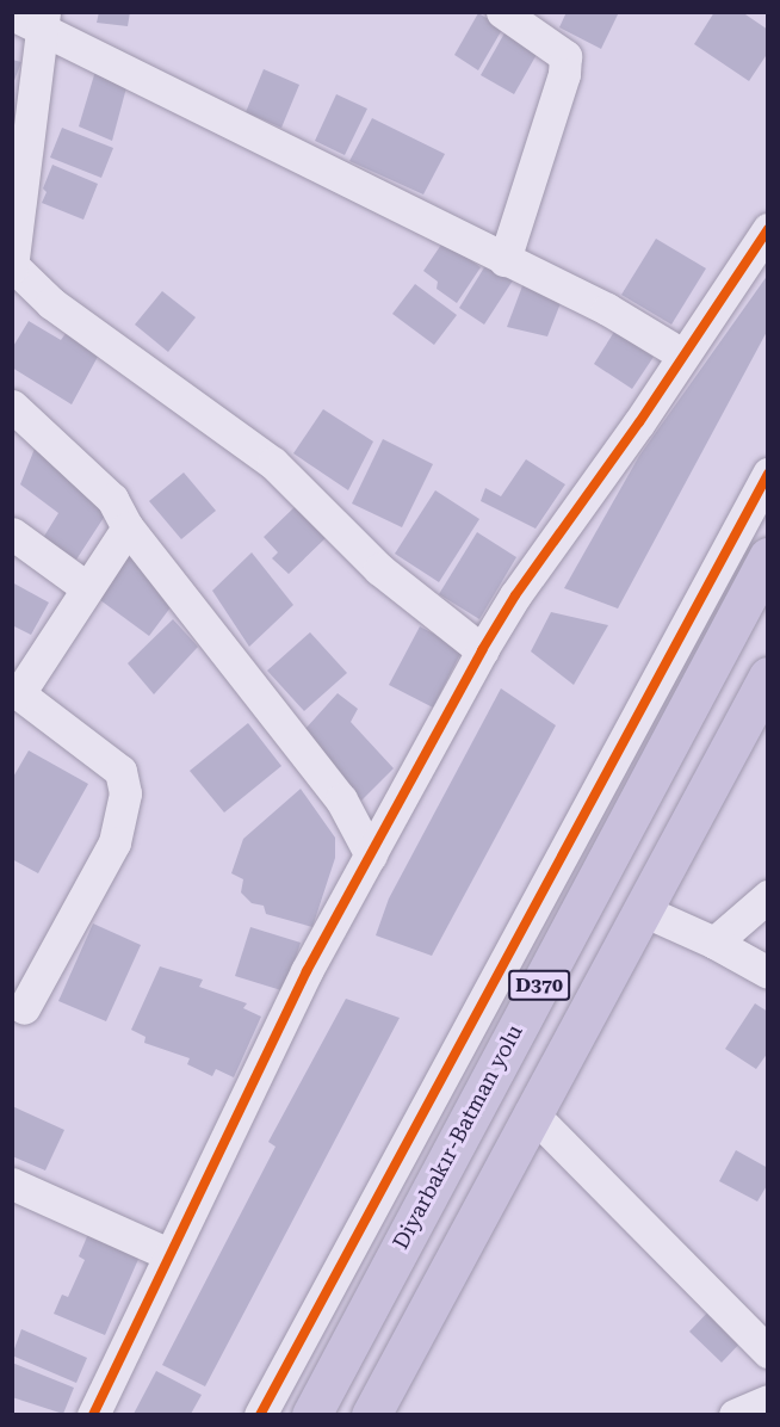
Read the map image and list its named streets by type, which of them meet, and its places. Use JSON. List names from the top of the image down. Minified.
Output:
{"streets":{"highway":["D370","Diyarbakır-Batman yolu"]}}
